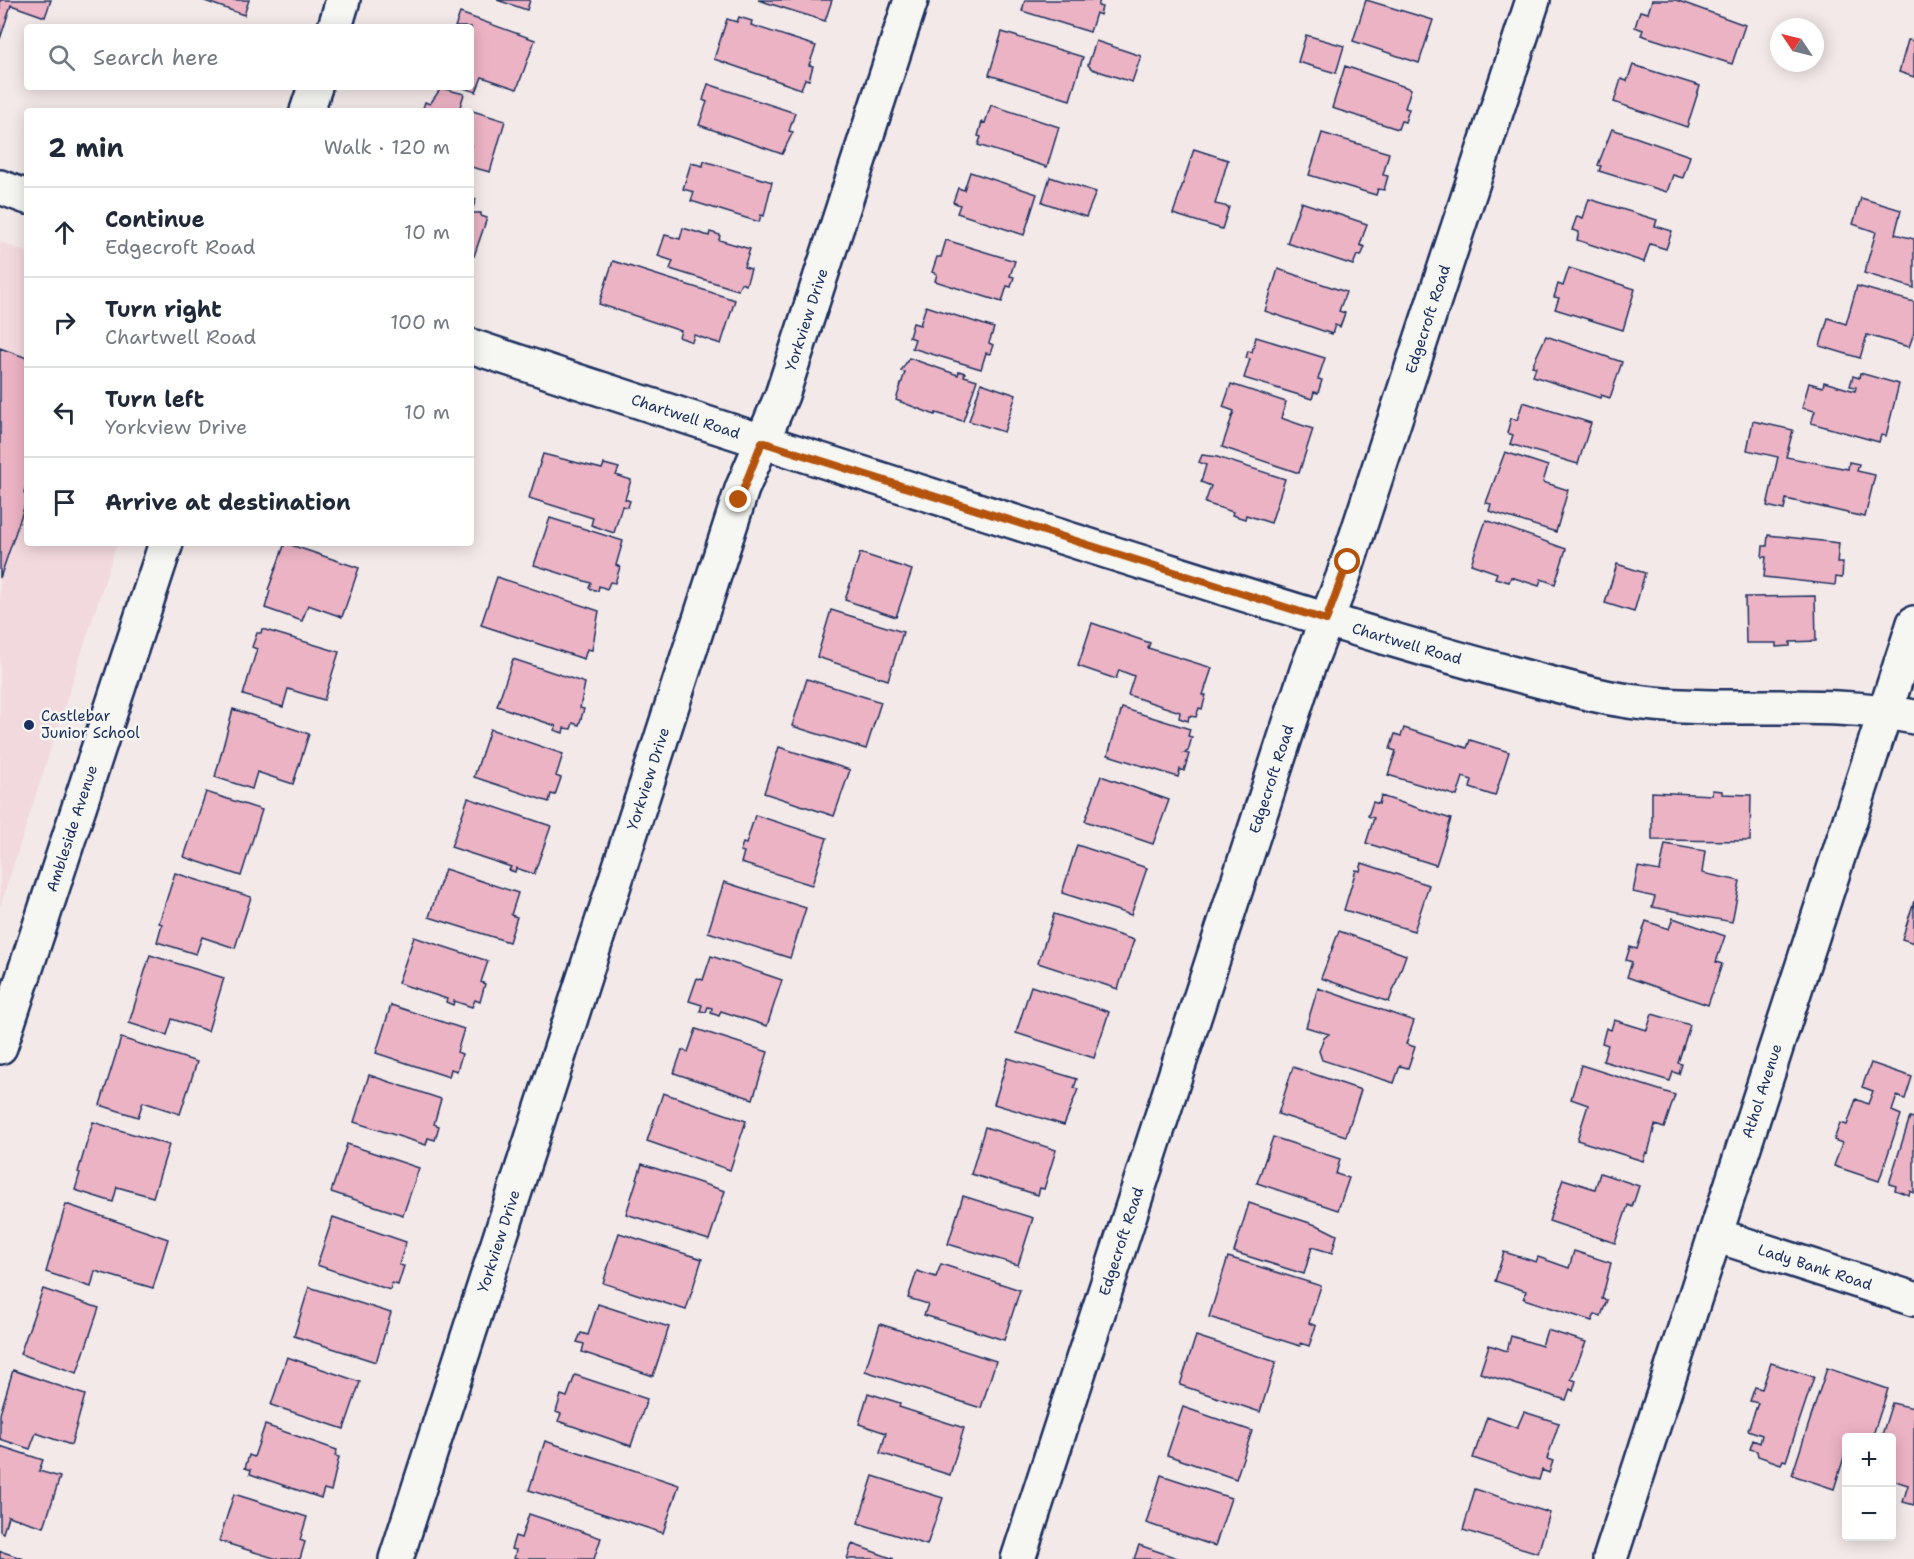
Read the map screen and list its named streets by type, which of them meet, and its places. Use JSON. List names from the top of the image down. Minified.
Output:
{"streets":{"street":["Edgecroft Road","Yorkview Drive","Chartwell Road","Ambleside Avenue","Athol Avenue","Lady Bank Road"]},"crossings":[["Edgecroft Road","Chartwell Road"],["Yorkview Drive","Chartwell Road"],["Chartwell Road","Athol Avenue"],["Athol Avenue","Lady Bank Road"]],"places":["Castlebar Junior School"],"north":"top left","page":{"search":"Search here","heading":["2 min","Walk · 120 m"],"list":[["Continue","Edgecroft Road","10 m"],["Turn right","Chartwell Road","100 m"],["Turn left","Yorkview Drive","10 m"],"Arrive at destination"],"map_buttons":["+","−"]}}
